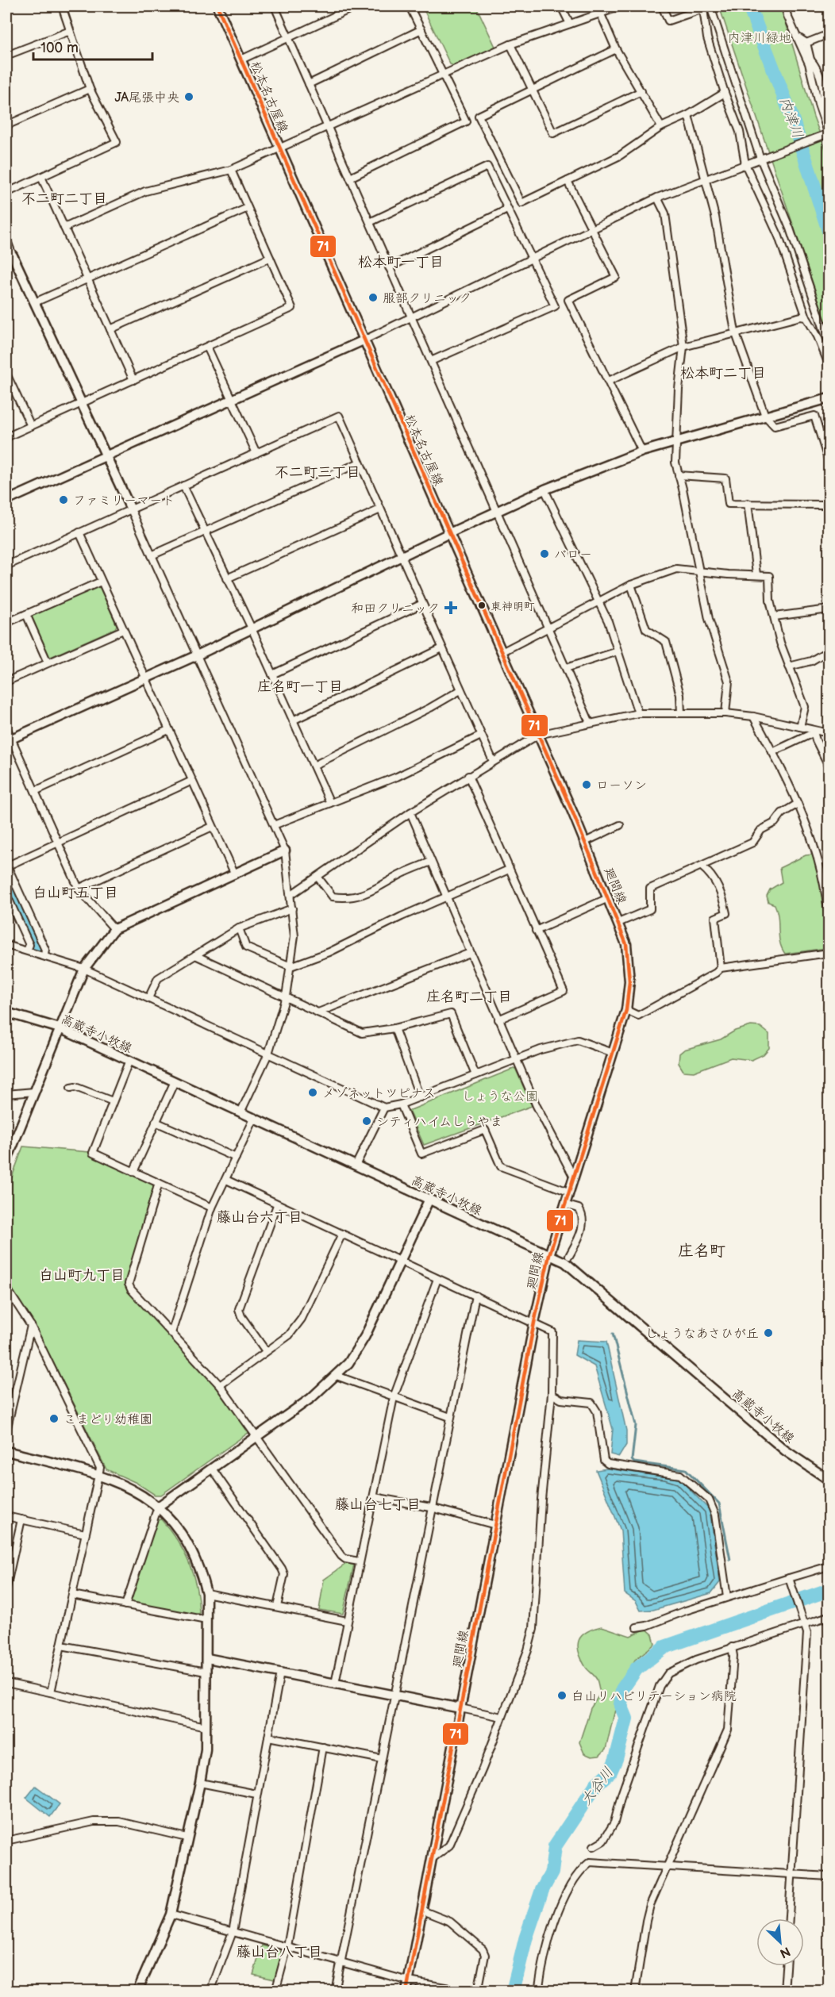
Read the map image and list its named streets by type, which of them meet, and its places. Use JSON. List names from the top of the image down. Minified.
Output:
{"streets":{"street":["松本名古屋線","廻間線","高蔵寺小牧線"]},"crossings":[["松本名古屋線","廻間線"],["廻間線","高蔵寺小牧線"]],"districts":["不二町二丁目","松本町一丁目","松本町二丁目","不二町三丁目","庄名町一丁目","白山町五丁目","庄名町二丁目","藤山台六丁目","庄名町","白山町九丁目","藤山台七丁目","藤山台八丁目"],"water":["内津川","大谷川"],"parks":["内津川緑地","しょうな公園"],"places":{"other":["JA尾張中央","服部クリニック","ファミリーマート","バロー","東神明町","ローソン","メゾネットツピナス","シティハイムしらやま","しょうなあさひが丘","こまどり幼稚園","白山リハビリテーション病院"],"health":["和田クリニック"]},"lines":["transit line 71"],"scale_bar":"100 m","north":"bottom right"}
